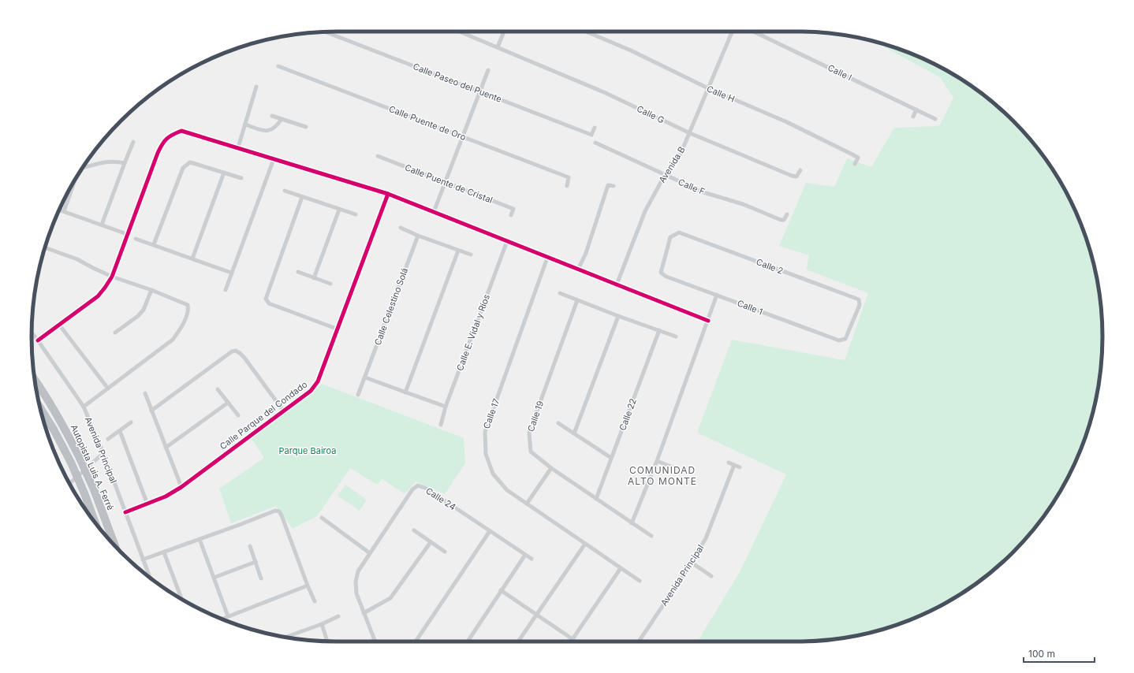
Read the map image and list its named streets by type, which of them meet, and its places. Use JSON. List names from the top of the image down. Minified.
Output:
{"streets":{"highway":["Autopista Luis A. Ferré"],"street":["Calle I","Calle Paseo del Puente","Calle H","Calle G","Calle Puente de Oro","Avenida B","Calle Puente de Cristal","Calle F","Calle 2","Calle Celestino Solá","Calle 1","Calle E. Vidal y Ríos","Calle 17","Calle 22","Calle Parque del Condado","Calle 19","Avenida Principal","Calle 24"]},"crossings":[["Calle H","Avenida B"],["Calle G","Avenida B"],["Avenida B","Calle F"],["Calle 2","Calle 1"],["Calle 22","Calle 19"],["Calle Parque del Condado","Avenida Principal"]],"districts":["COMUNIDAD ALTO MONTE"],"parks":["Parque Bairoa"],"scale_bar":"100 m"}
